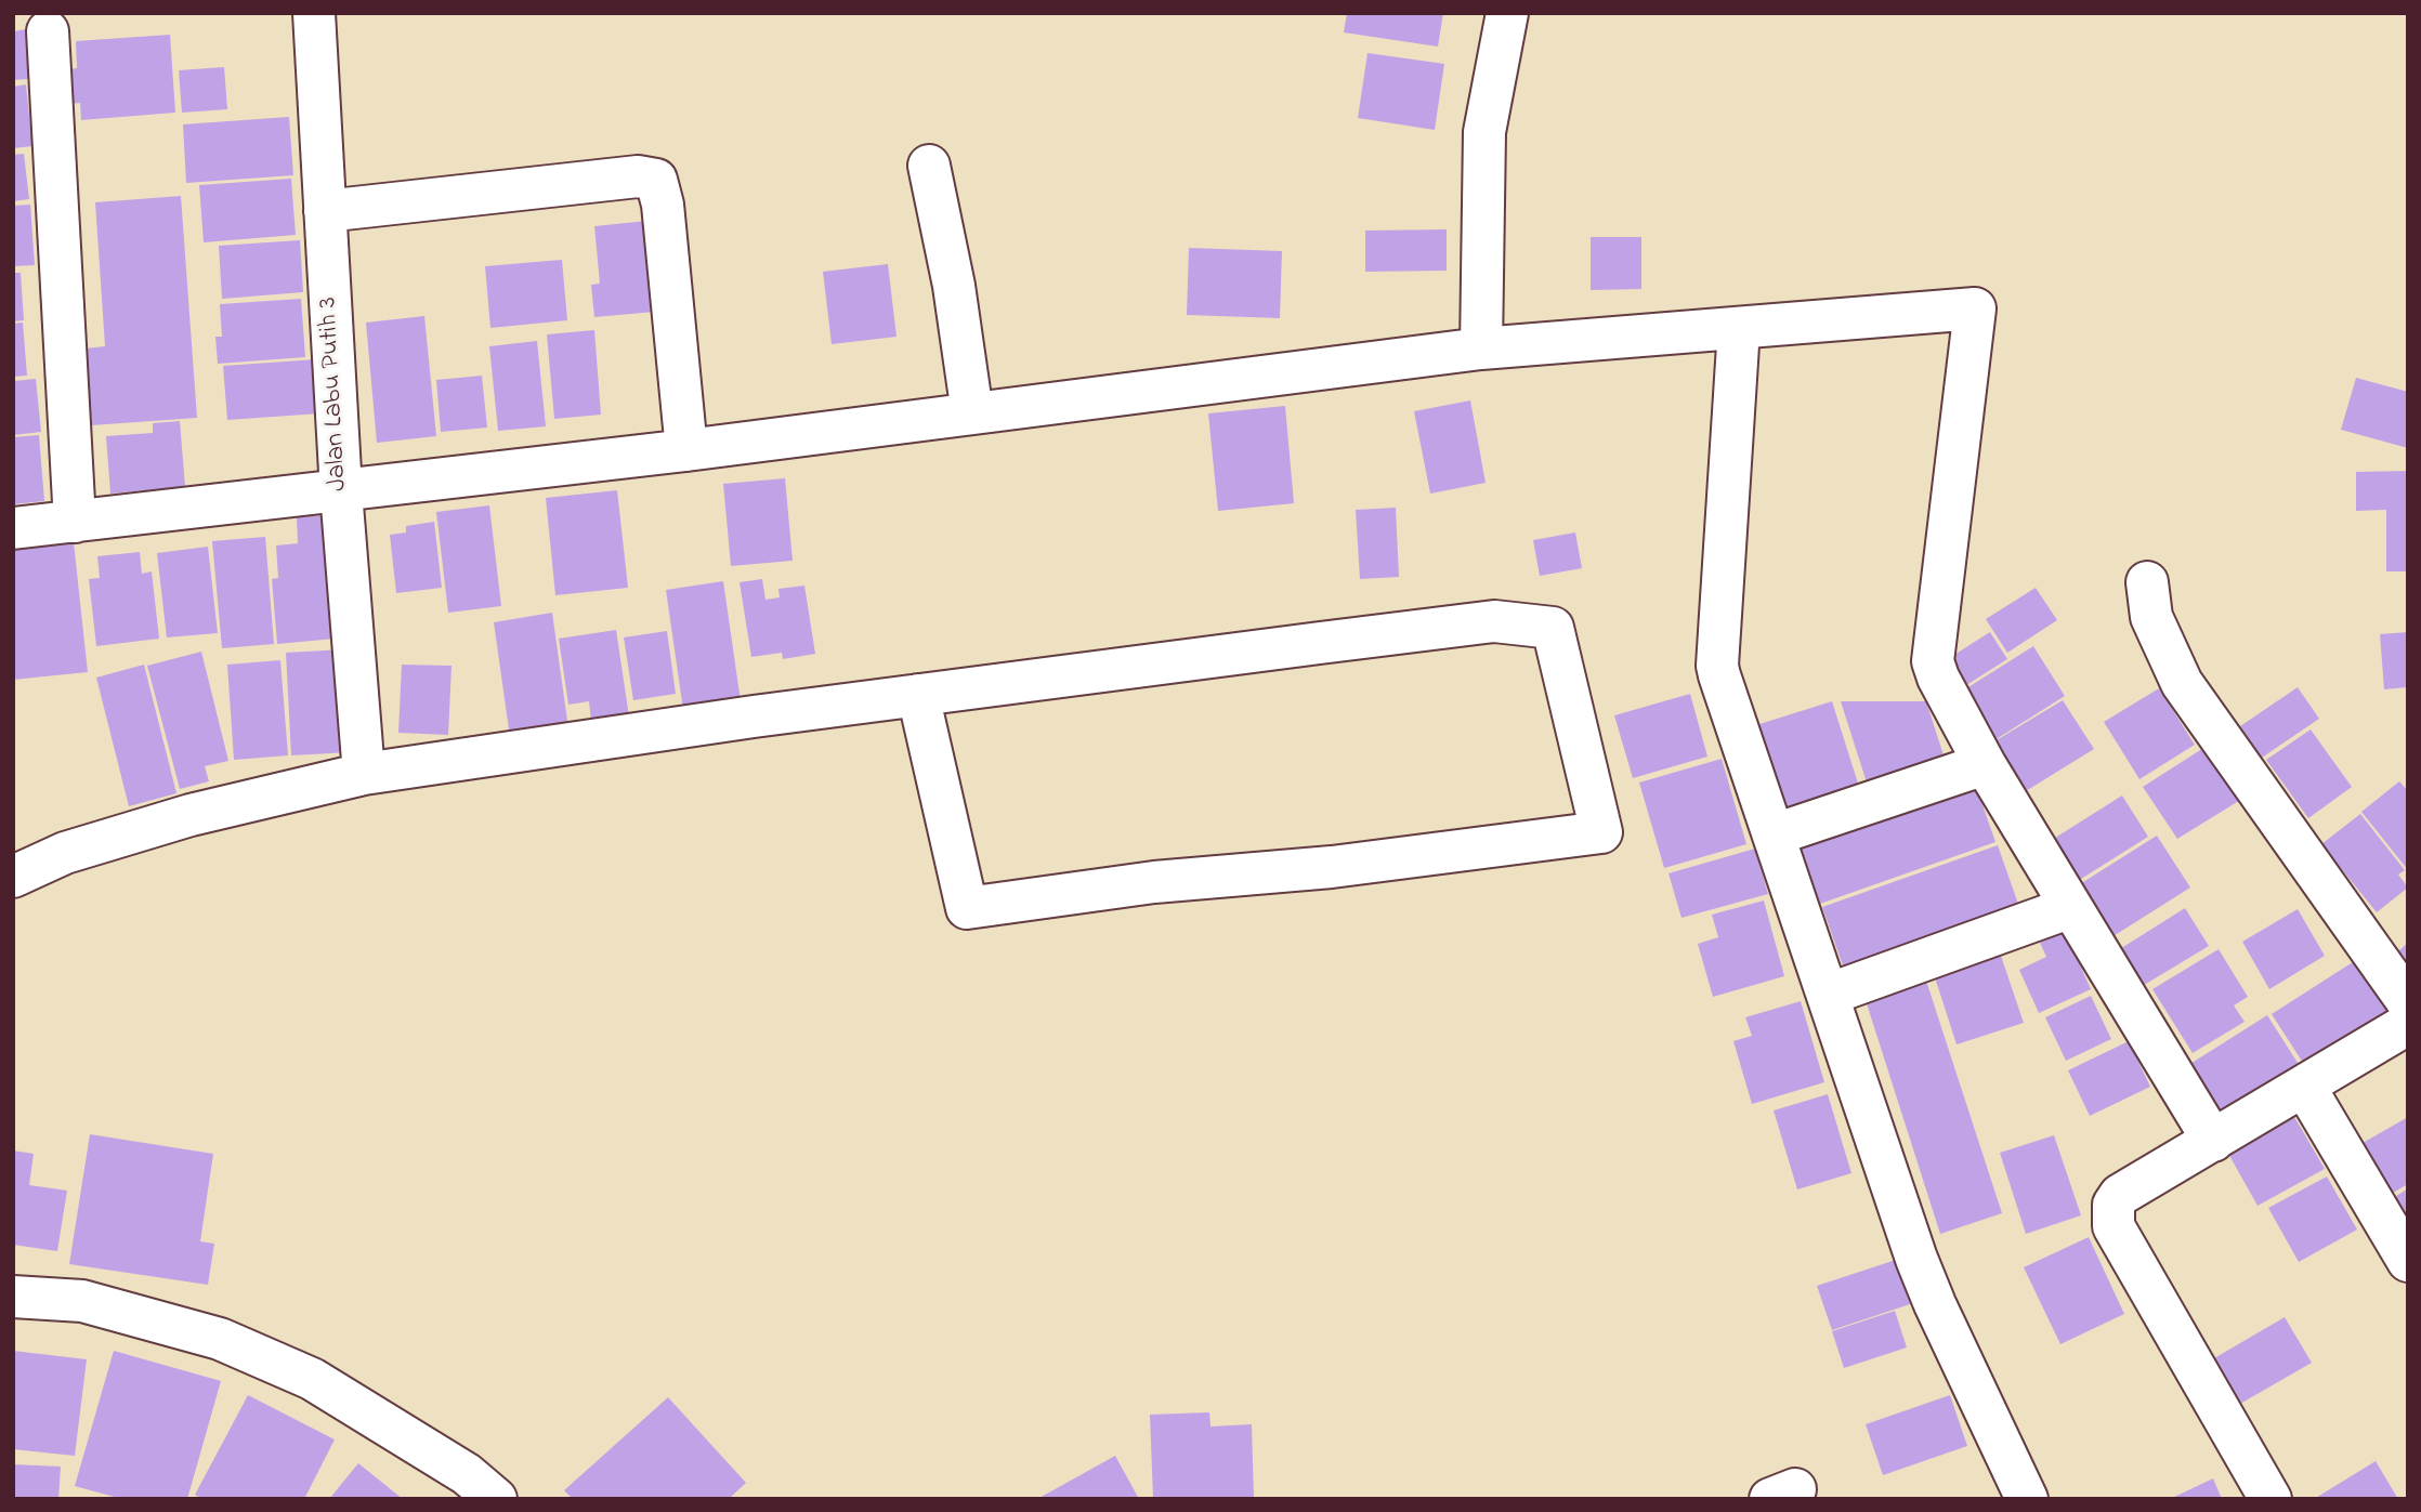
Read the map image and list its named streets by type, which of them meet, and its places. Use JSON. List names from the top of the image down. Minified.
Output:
{"streets":{"street":["Jalan Labu Putih 3"]}}
